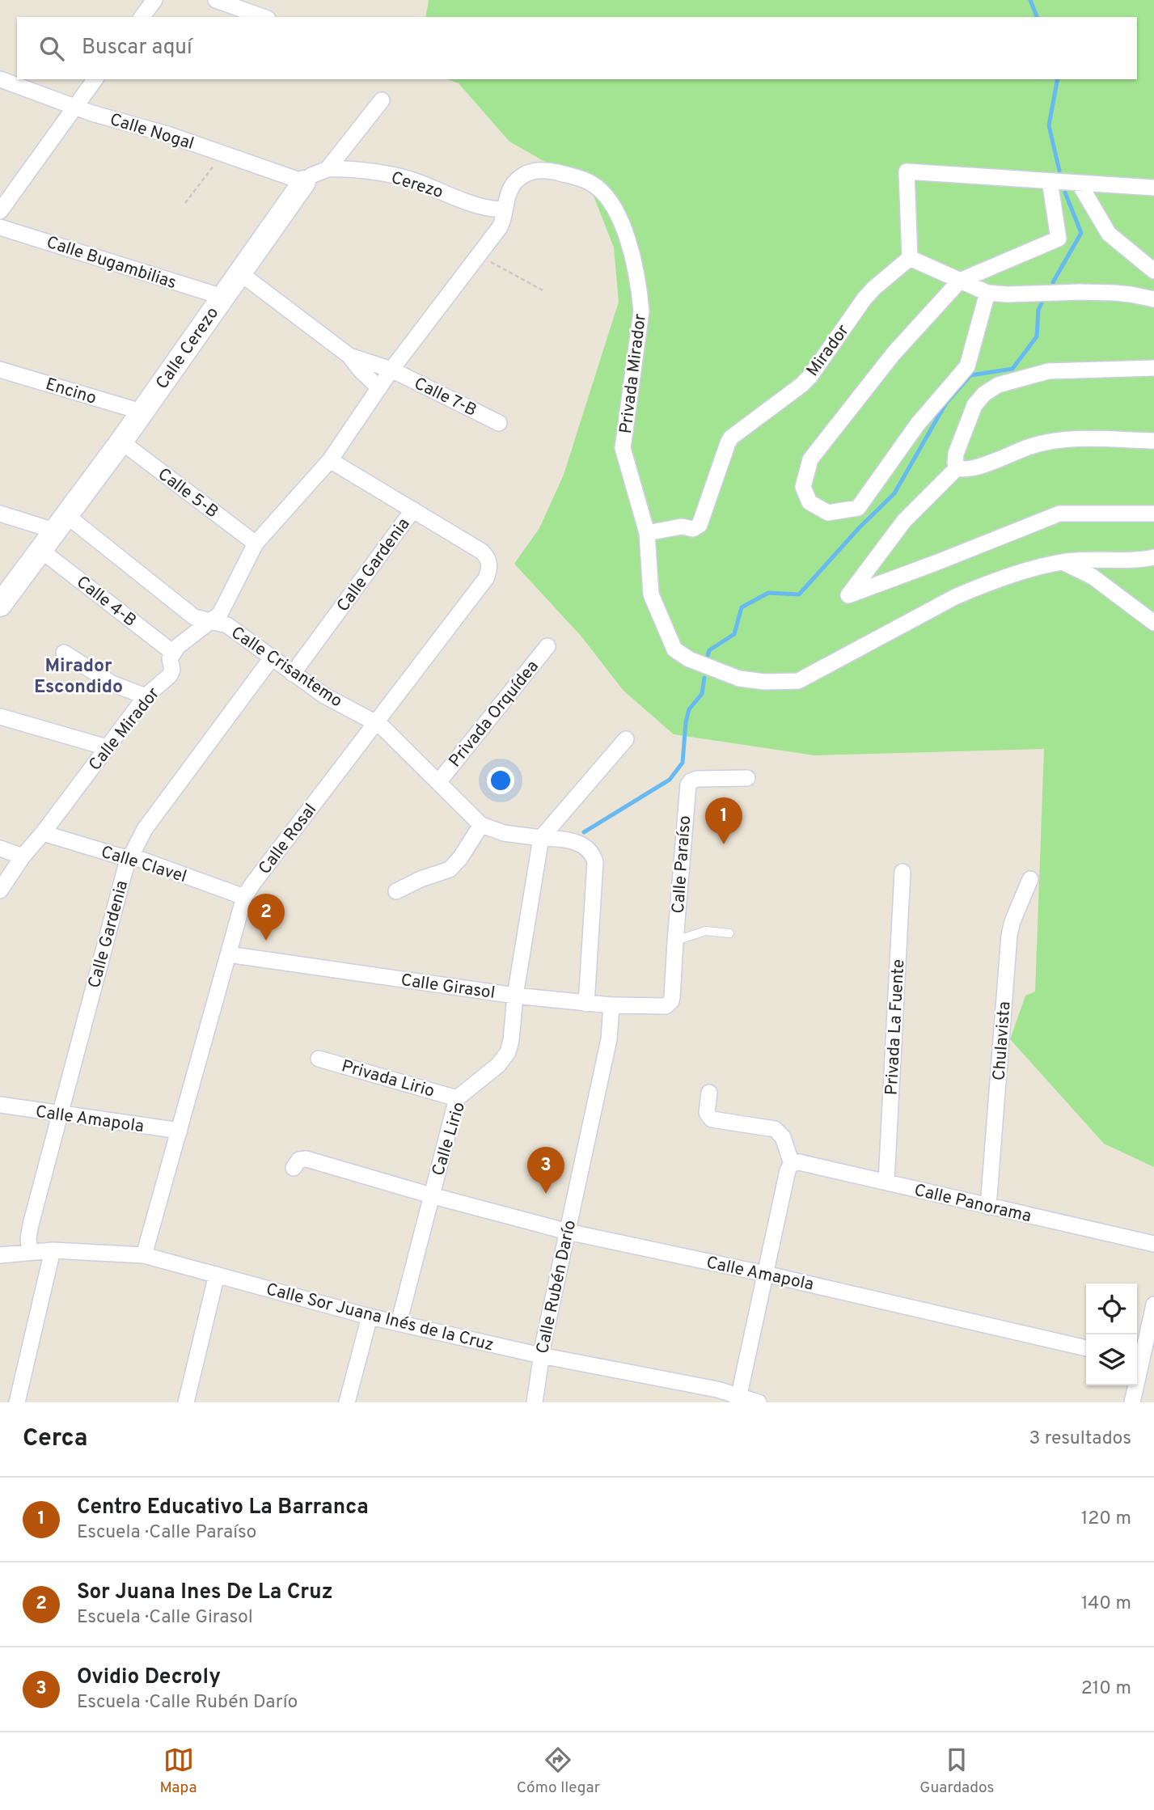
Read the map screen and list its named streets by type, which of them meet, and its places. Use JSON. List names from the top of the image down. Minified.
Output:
{"streets":{"street":["Calle Nogal","Cerezo","Calle Bugambilias","Calle Cerezo","Mirador","Privada Mirador","Encino","Calle 7-B","Calle 5-B","Calle Gardenia","Calle 4-B","Calle Crisantemo","Privada Orquídea","Calle Mirador","Calle Rosal","Calle Clavel","Calle Paraíso","Calle Girasol","Privada La Fuente","Chulavista","Privada Lirio","Calle Amapola","Calle Lirio","Calle Panorama","Calle Rubén Darío","Calle Sor Juana Inés de la Cruz"]},"crossings":[["Calle Nogal","Calle Cerezo"],["Cerezo","Calle Cerezo"],["Cerezo","Privada Mirador"],["Calle Bugambilias","Calle Cerezo"],["Calle Cerezo","Encino"],["Calle Cerezo","Calle 5-B"],["Calle Cerezo","Calle 4-B"],["Calle Cerezo","Calle Crisantemo"],["Mirador","Privada Mirador"],["Privada Mirador","Calle 7-B"],["Calle Gardenia","Calle Crisantemo"],["Calle Gardenia","Calle Rosal"],["Calle Gardenia","Calle Clavel"],["Calle Gardenia","Calle Amapola"],["Calle Gardenia","Calle Sor Juana Inés de la Cruz"],["Calle 4-B","Calle Mirador"],["Calle Crisantemo","Privada Orquídea"],["Calle Crisantemo","Calle Rosal"],["Calle Crisantemo","Calle Lirio"],["Calle Mirador","Calle Clavel"],["Calle Rosal","Calle Clavel"],["Calle Rosal","Calle Girasol"],["Calle Rosal","Calle Amapola"],["Calle Rosal","Calle Sor Juana Inés de la Cruz"],["Calle Paraíso","Calle Girasol"],["Calle Girasol","Calle Lirio"],["Calle Girasol","Calle Rubén Darío"],["Privada La Fuente","Calle Panorama"],["Chulavista","Calle Panorama"],["Privada Lirio","Calle Lirio"],["Calle Amapola","Calle Lirio"],["Calle Amapola","Calle Rubén Darío"],["Calle Lirio","Calle Sor Juana Inés de la Cruz"],["Calle Rubén Darío","Calle Sor Juana Inés de la Cruz"]],"districts":["Mirador Escondido"],"page":{"search":"Buscar aquí","pins":["1","2","3"],"heading":["Cerca","3 resultados"],"list":[{"mark":"1","name":"Centro Educativo La Barranca","note":"Escuela · Calle Paraíso","value":"120 m"},{"mark":"2","name":"Sor Juana Ines De La Cruz","note":"Escuela · Calle Girasol","value":"140 m"},{"mark":"3","name":"Ovidio Decroly","note":"Escuela · Calle Rubén Darío","value":"210 m"}],"nav":["Mapa","Cómo llegar","Guardados"]}}
